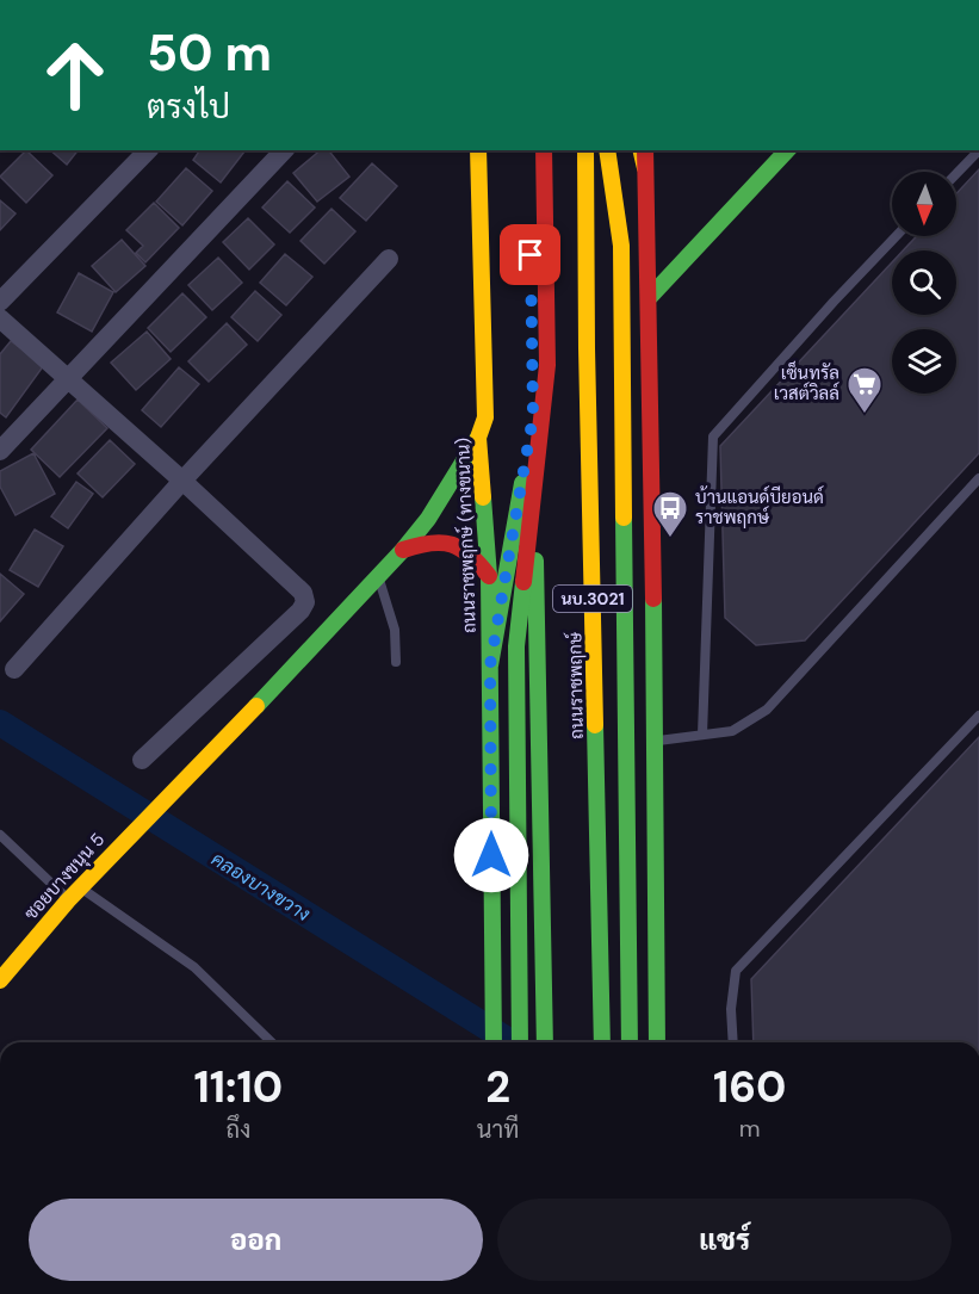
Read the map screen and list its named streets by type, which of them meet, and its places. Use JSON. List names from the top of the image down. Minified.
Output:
{"streets":{"main road":["ถนนราชพฤกษ์ (ทางขนาน)","นบ.3021","ถนนราชพฤกษ์","ซอยบางขนุน 5"]},"crossings":[["ถนนราชพฤกษ์ (ทางขนาน)","ซอยบางขนุน 5"]],"water":["คลองบางขวาง"],"places":{"supermarket":["เซ็นทรัล เวสต์วิลล์"],"bus stop":["บ้านแอนด์บียอนด์ ราชพฤกษ์"]},"north":"bottom","page":{"turn":["50 m","ตรงไป"],"eta":["11:10","ถึง","2","นาที","160","m"],"buttons":["ออก","แชร์"]}}
